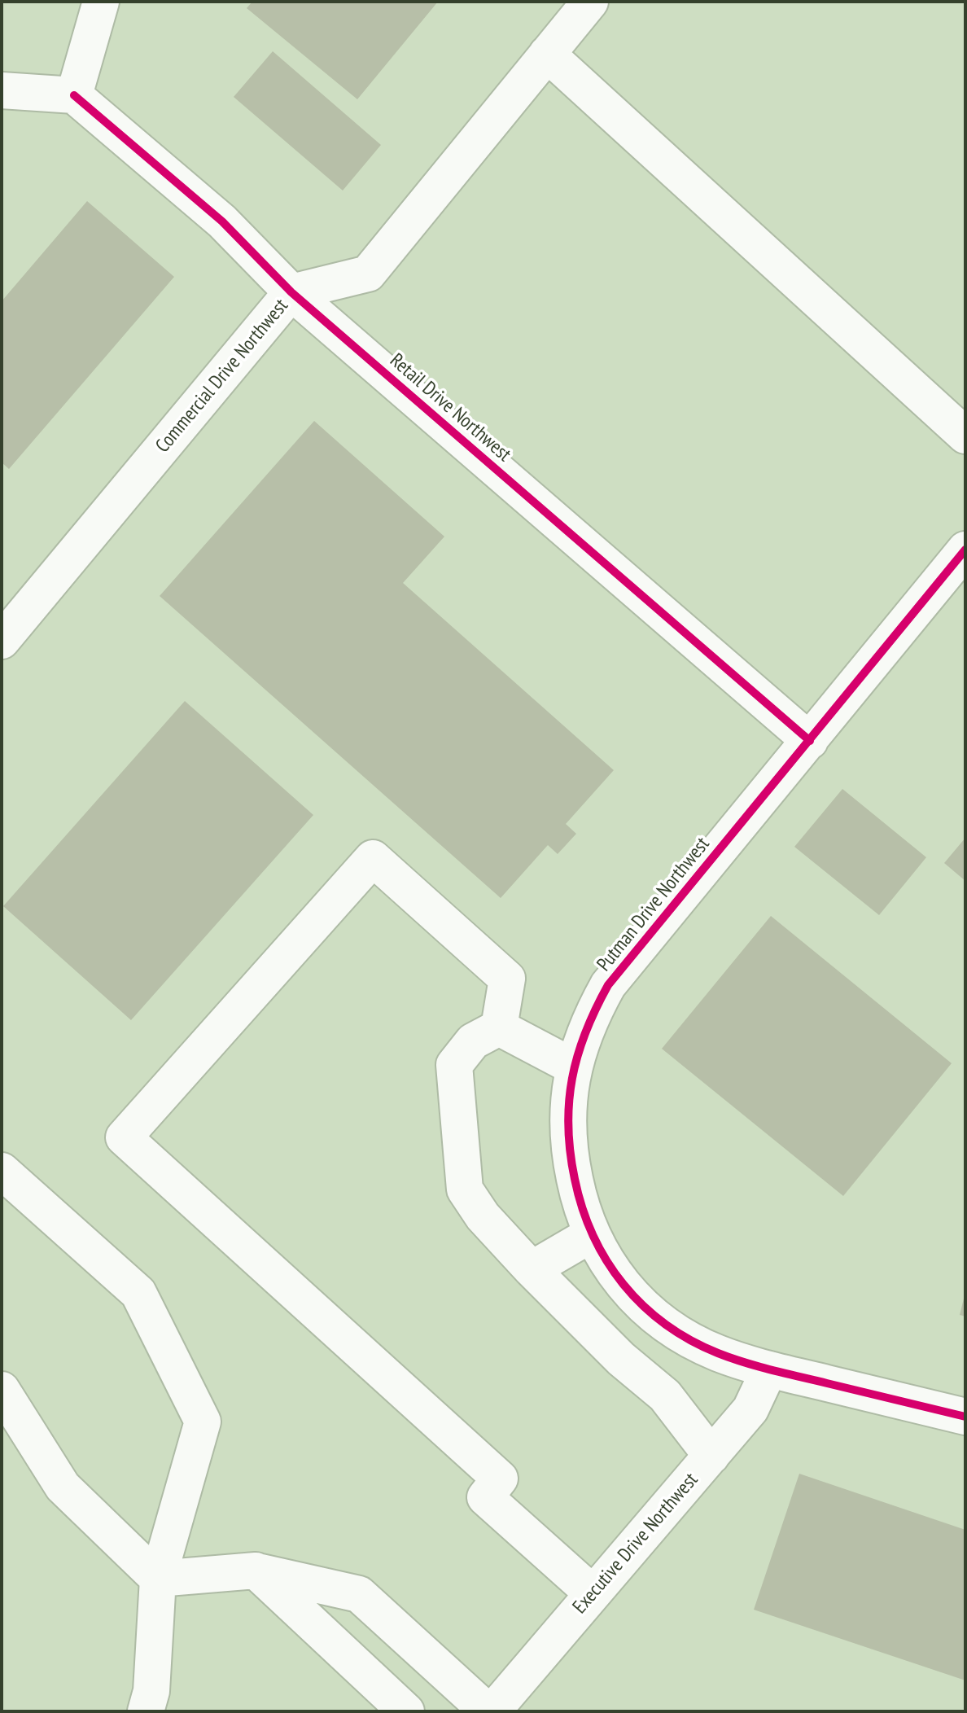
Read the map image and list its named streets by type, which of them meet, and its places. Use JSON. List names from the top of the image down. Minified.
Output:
{"streets":{"street":["Commercial Drive Northwest","Retail Drive Northwest","Putman Drive Northwest","Executive Drive Northwest"]},"crossings":[["Commercial Drive Northwest","Retail Drive Northwest"],["Retail Drive Northwest","Putman Drive Northwest"],["Putman Drive Northwest","Executive Drive Northwest"]]}
